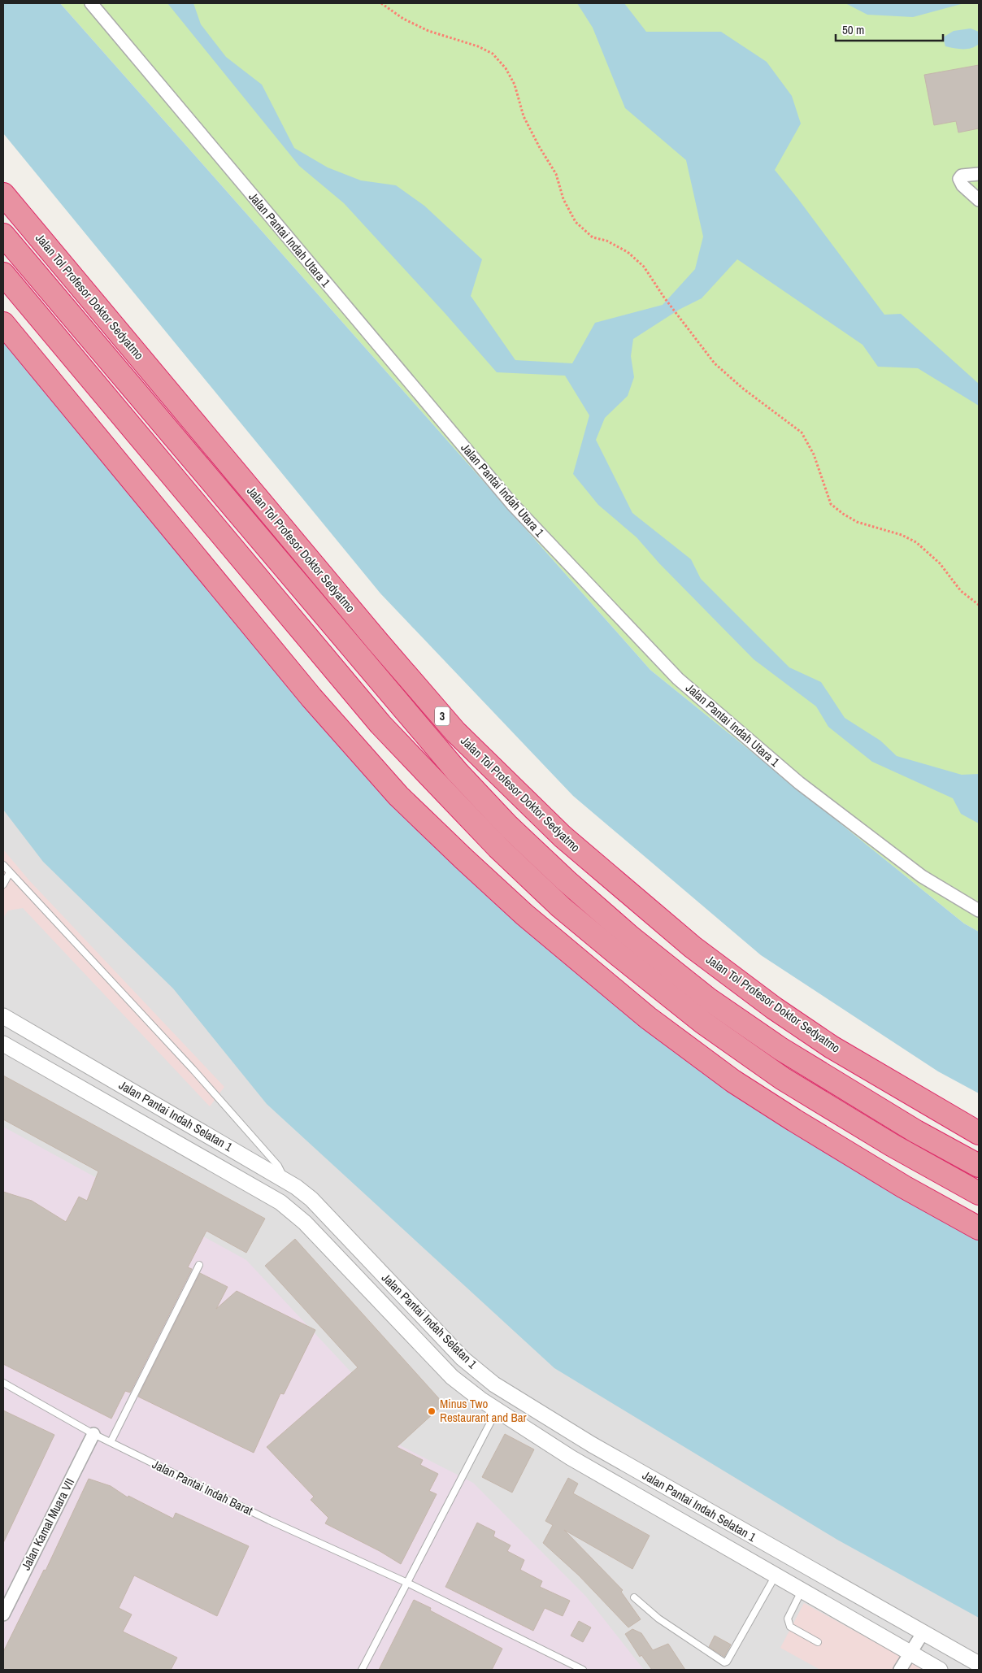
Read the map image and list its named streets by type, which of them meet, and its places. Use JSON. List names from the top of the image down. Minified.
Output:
{"streets":{"highway":["Jalan Tol Profesor Doktor Sedyatmo","3"],"street":["Jalan Pantai Indah Utara 1","Jalan Pantai Indah Selatan 1","Jalan Kamal Muara VII"],"lane":["Jalan Pantai Indah Barat"]},"crossings":[["Jalan Pantai Indah Barat","Jalan Kamal Muara VII"]],"places":["Minus Two Restaurant and Bar"],"scale_bar":"50 m"}
